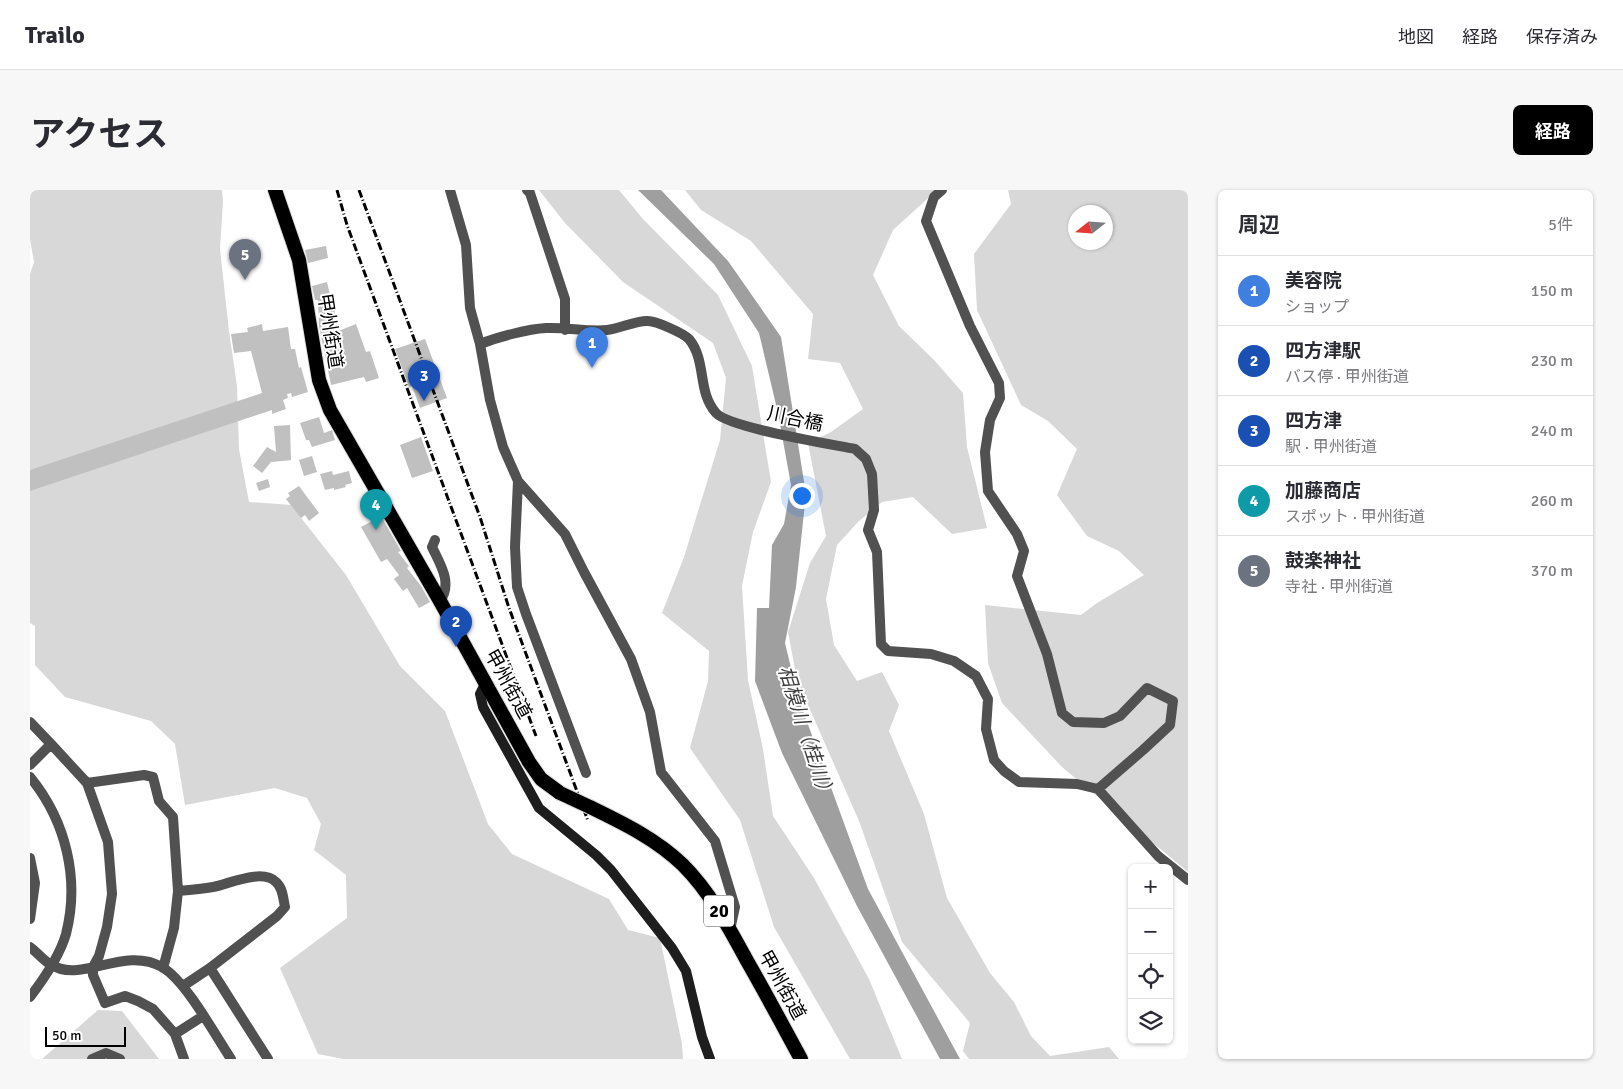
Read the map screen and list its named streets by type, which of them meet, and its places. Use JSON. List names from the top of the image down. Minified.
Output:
{"streets":{"highway":["甲州街道","20"],"street":["川合橋"]},"water":["相模川（桂川）"],"scale_bar":"50 m","north":"left","page":{"header":"Trailo","nav":["地図","経路","保存済み"],"title":"アクセス","buttons":"経路","heading":["周辺","5件"],"pins":["5","1","3","4","2"],"list":[{"mark":"1","name":"美容院","note":"ショップ","value":"150 m"},{"mark":"2","name":"四方津駅","note":"バス停 · 甲州街道","value":"230 m"},{"mark":"3","name":"四方津","note":"駅 · 甲州街道","value":"240 m"},{"mark":"4","name":"加藤商店","note":"スポット · 甲州街道","value":"260 m"},{"mark":"5","name":"鼓楽神社","note":"寺社 · 甲州街道","value":"370 m"}],"map_buttons":["+","−"],"scale":"50 m"}}
